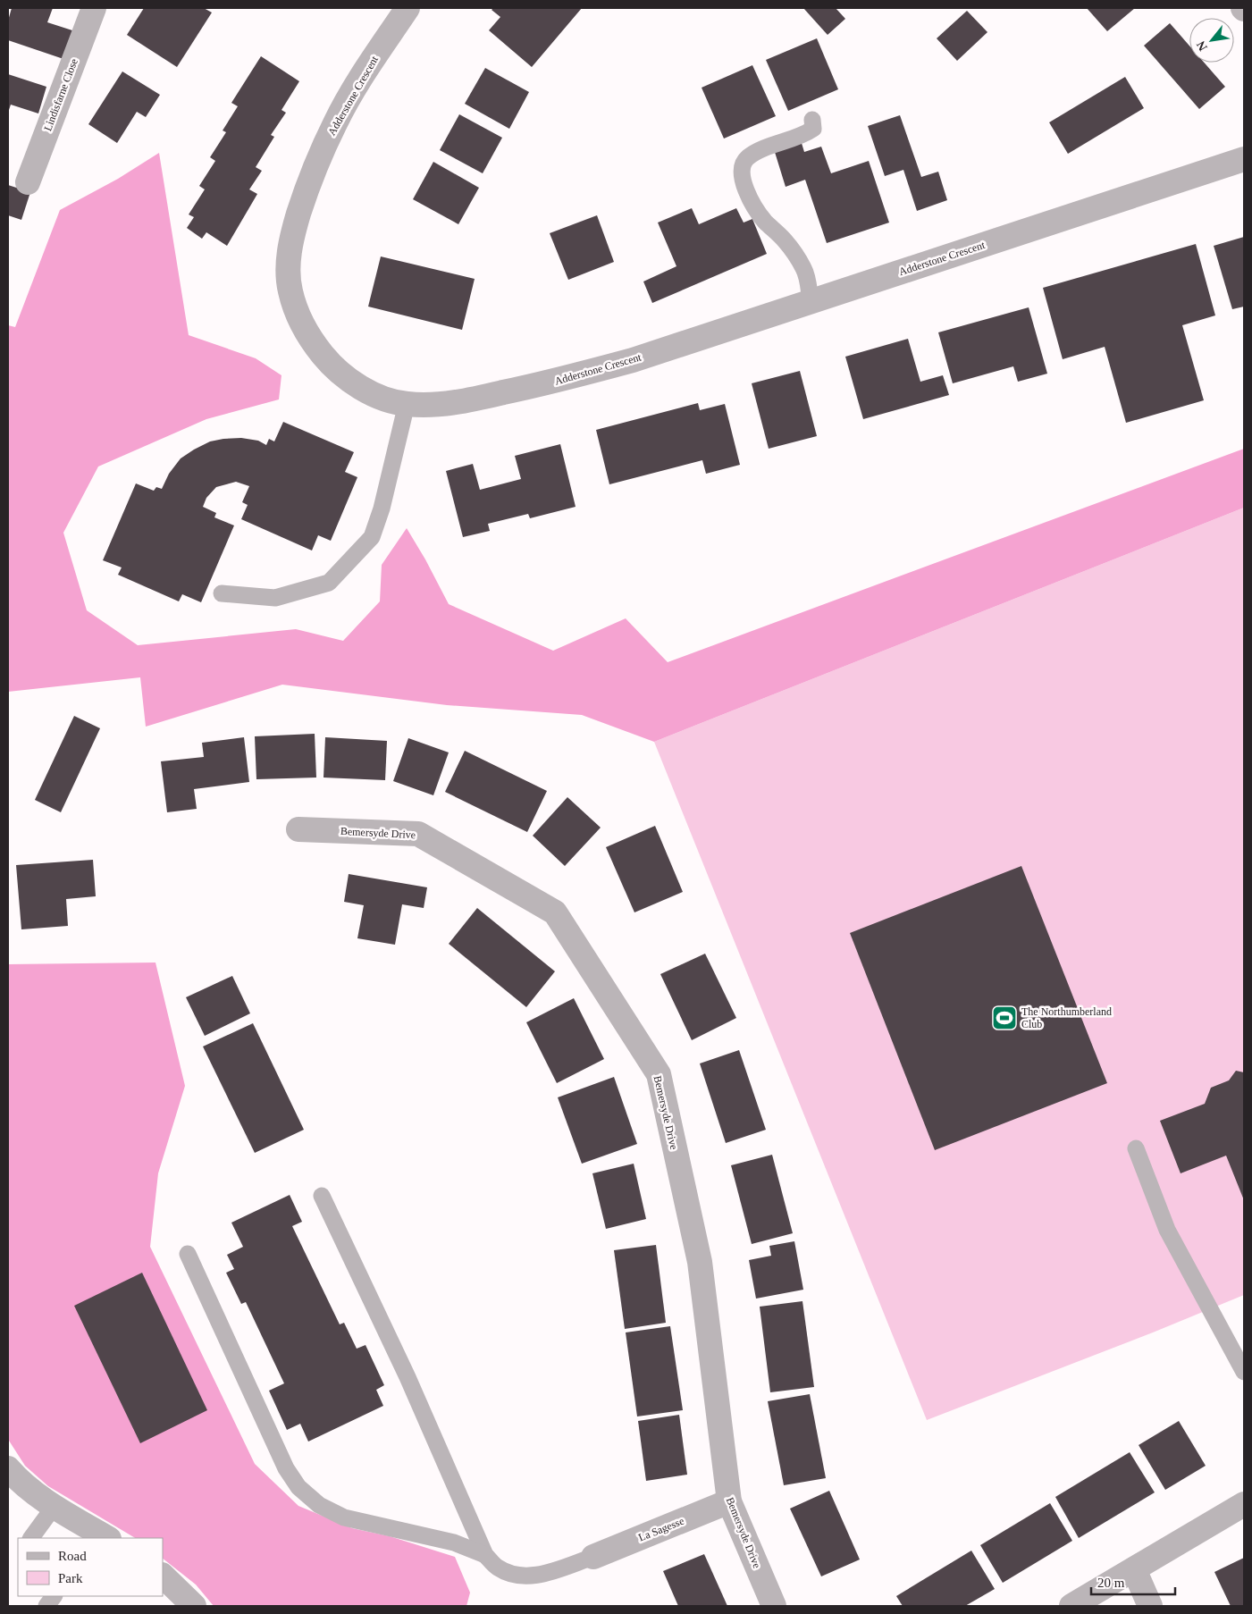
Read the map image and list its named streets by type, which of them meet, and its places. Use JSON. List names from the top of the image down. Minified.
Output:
{"streets":{"street":["Lindisfarne Close","Adderstone Crescent","Bemersyde Drive","La Sagesse"]},"crossings":[["Bemersyde Drive","La Sagesse"]],"places":{"sports":["The Northumberland Club"]},"legend":["Road","Park"],"scale_bar":"20 m","north":"bottom left"}
